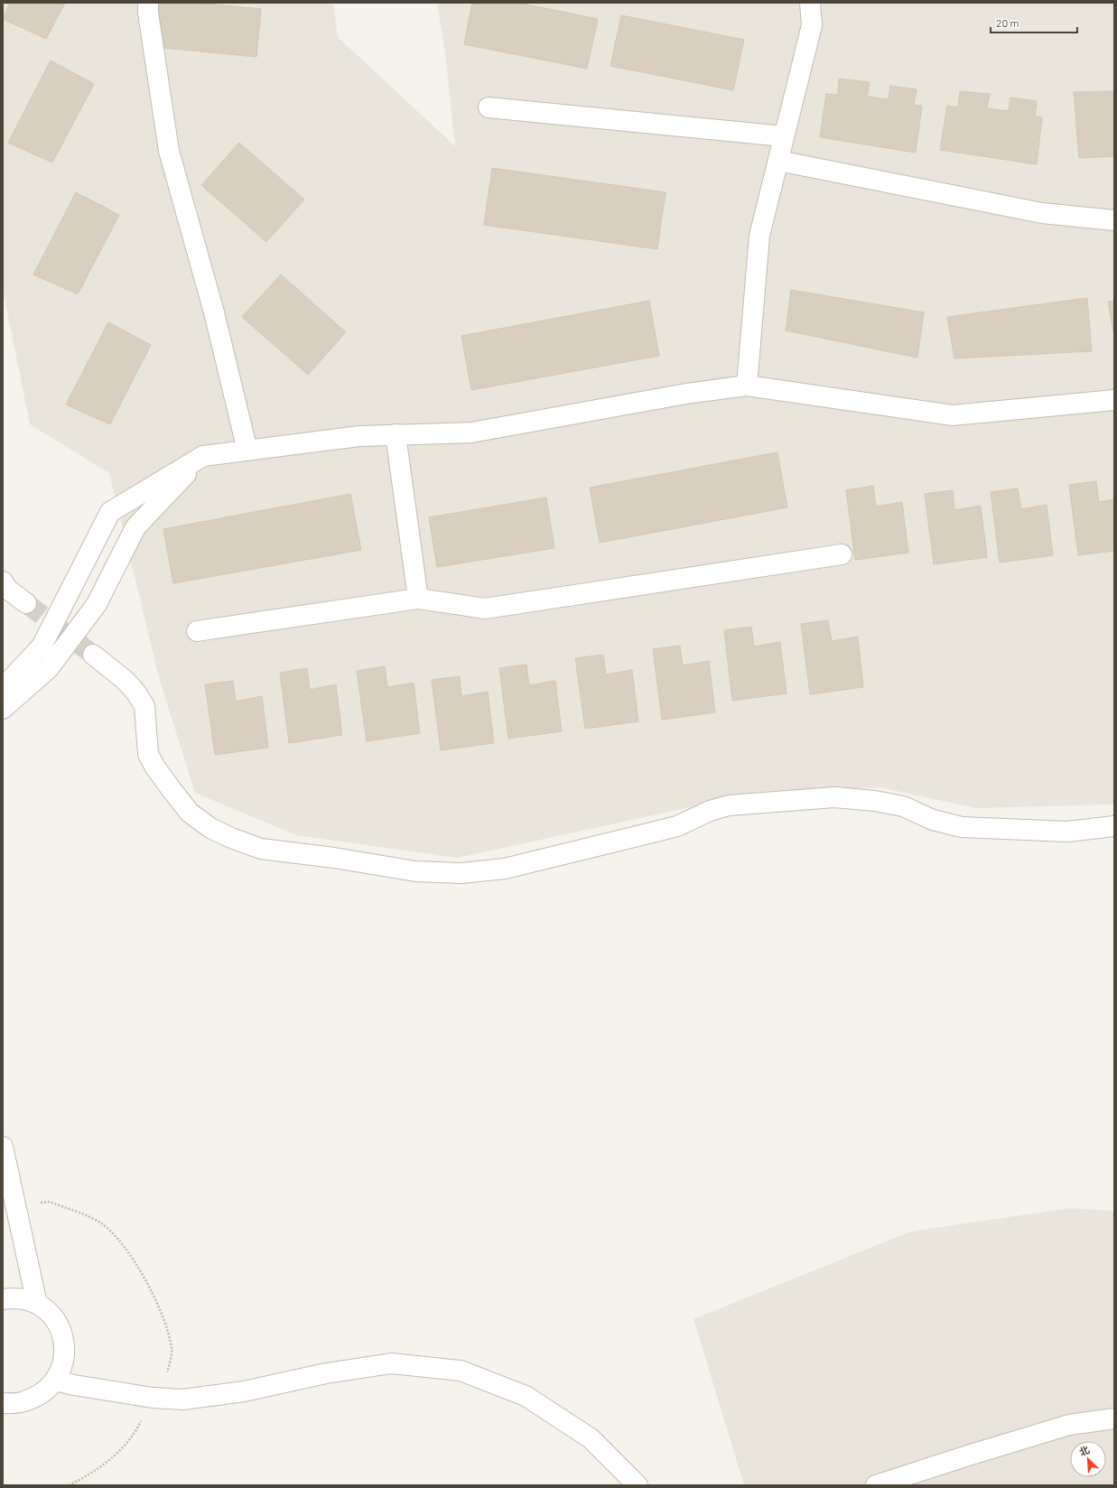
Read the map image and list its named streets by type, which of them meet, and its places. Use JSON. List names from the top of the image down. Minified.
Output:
{"scale_bar":"20 m","north":"top left"}
